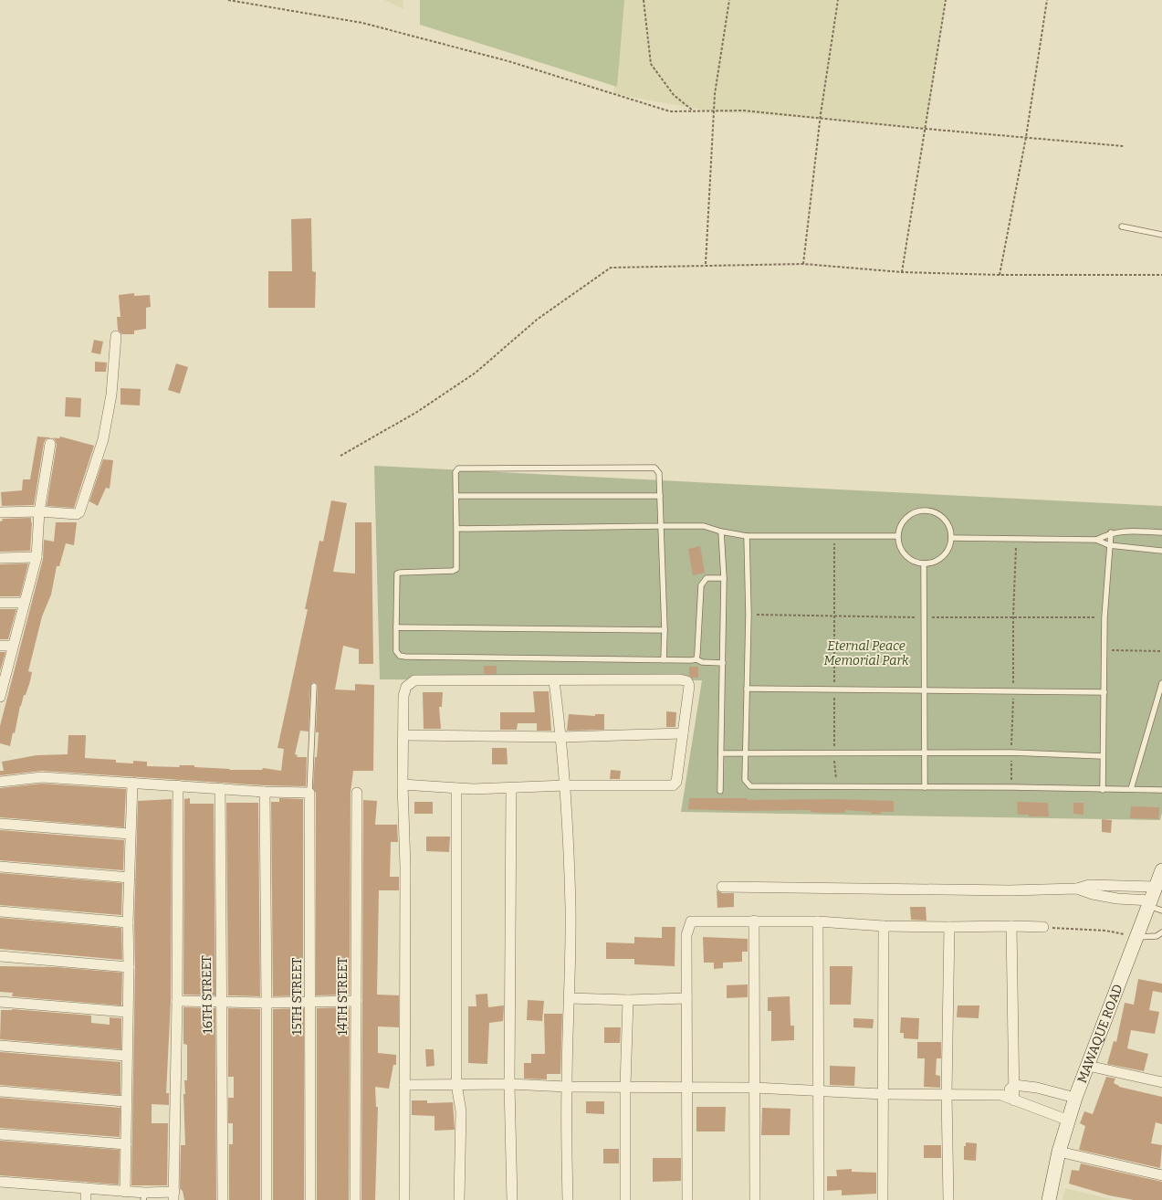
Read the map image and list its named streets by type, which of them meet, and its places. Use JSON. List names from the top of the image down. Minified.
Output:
{"streets":{"main road":["MAWAQUE ROAD"],"street":["16TH STREET","15TH STREET","14TH STREET"]},"parks":["Eternal Peace Memorial Park"]}
